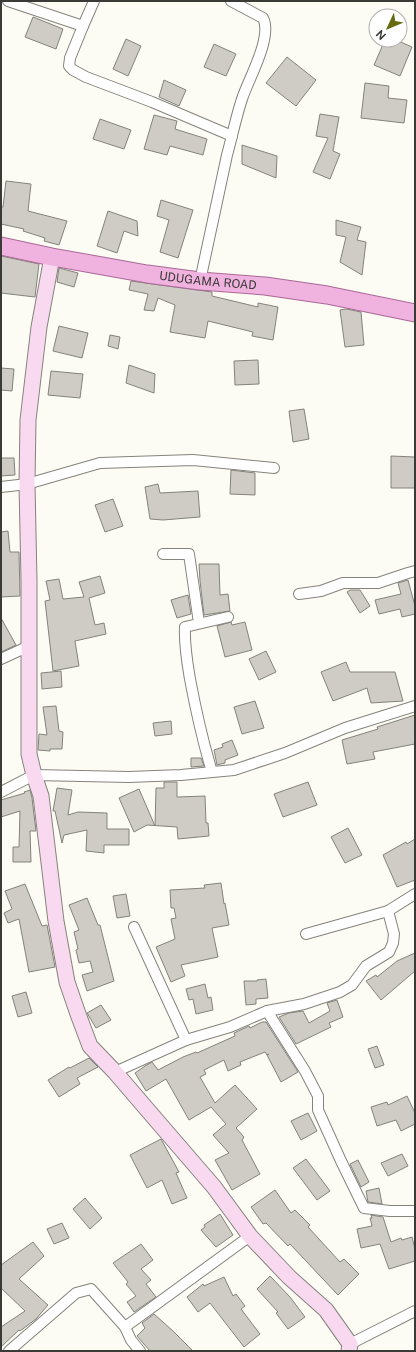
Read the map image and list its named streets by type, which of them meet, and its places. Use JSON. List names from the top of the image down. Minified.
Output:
{"streets":{"main road":["UDUGAMA ROAD"]},"north":"bottom left"}
